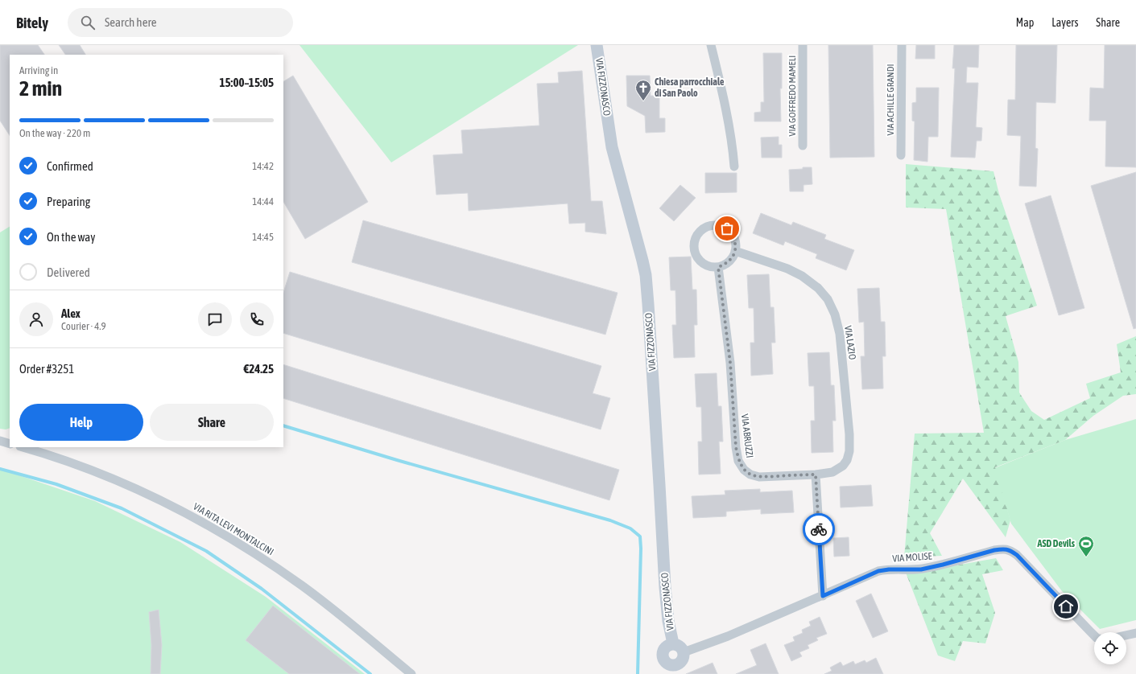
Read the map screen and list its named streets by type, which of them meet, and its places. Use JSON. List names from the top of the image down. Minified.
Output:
{"streets":{"main road":["VIA FIZZONASCO"],"street":["VIA GOFFREDO MAMELI","VIA ACHILLE GRANDI","VIA LAZIO","VIA ABRUZZI","VIA RITA LEVI MONTALCINI","VIA MOLISE"]},"crossings":[["VIA FIZZONASCO","VIA MOLISE"],["VIA LAZIO","VIA ABRUZZI"]],"places":{"church":["Chiesa parrocchiale di San Paolo"],"sports":["ASD Devils"]},"page":{"header":"Bitely","search":"Search here","nav":["Map","Layers","Share"],"heading":["2 min","Arriving in","15:00–15:05"],"panel":["Alex","Courier · 4.9","Order #3251","€24.25"],"bar":"On the way · 220 m","list":[["Confirmed","14:42"],["Preparing","14:44"],["On the way","14:45"],"Delivered"],"buttons":["Help","Share"]}}
